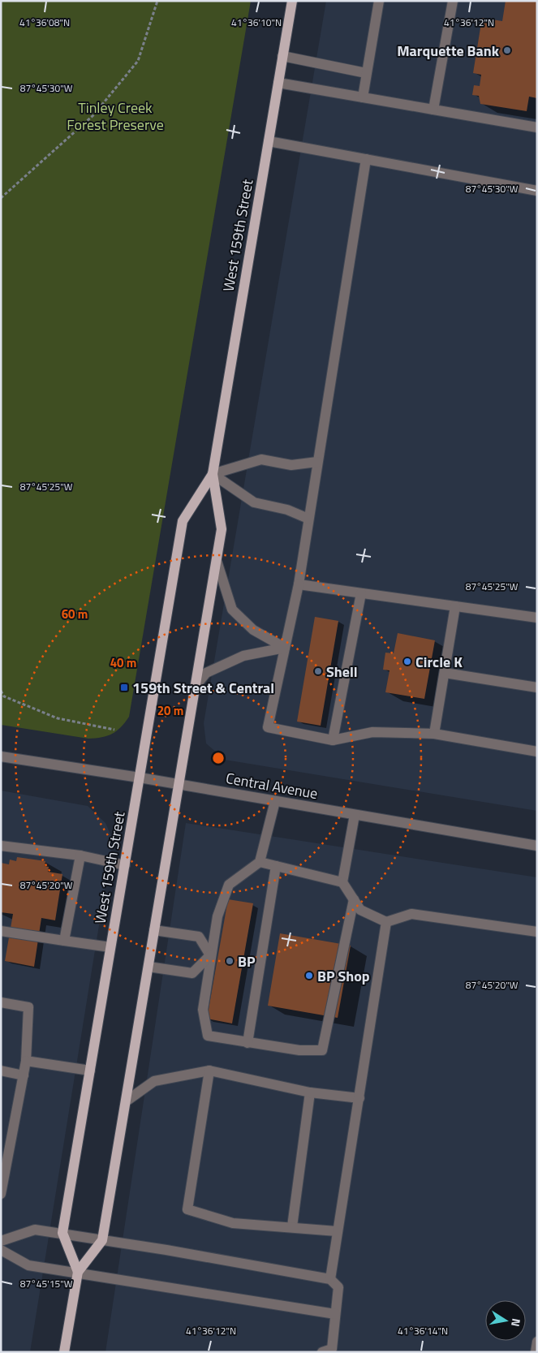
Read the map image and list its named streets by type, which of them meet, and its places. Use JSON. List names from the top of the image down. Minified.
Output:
{"streets":{"main road":["West 159th Street"],"street":["Central Avenue"]},"crossings":[["West 159th Street","Central Avenue"]],"parks":["Tinley Creek Forest Preserve"],"places":{"other":["Marquette Bank","Circle K","Shell","BP","BP Shop"],"transit":["159th Street & Central"]},"north":"right","coordinates":["41°36'08\"N","41°36'10\"N","41°36'12\"N","87°45'30\"W","87°45'25\"W","87°45'20\"W","87°45'15\"W","41°36'14\"N"],"rings":["60 m","40 m","20 m"]}
